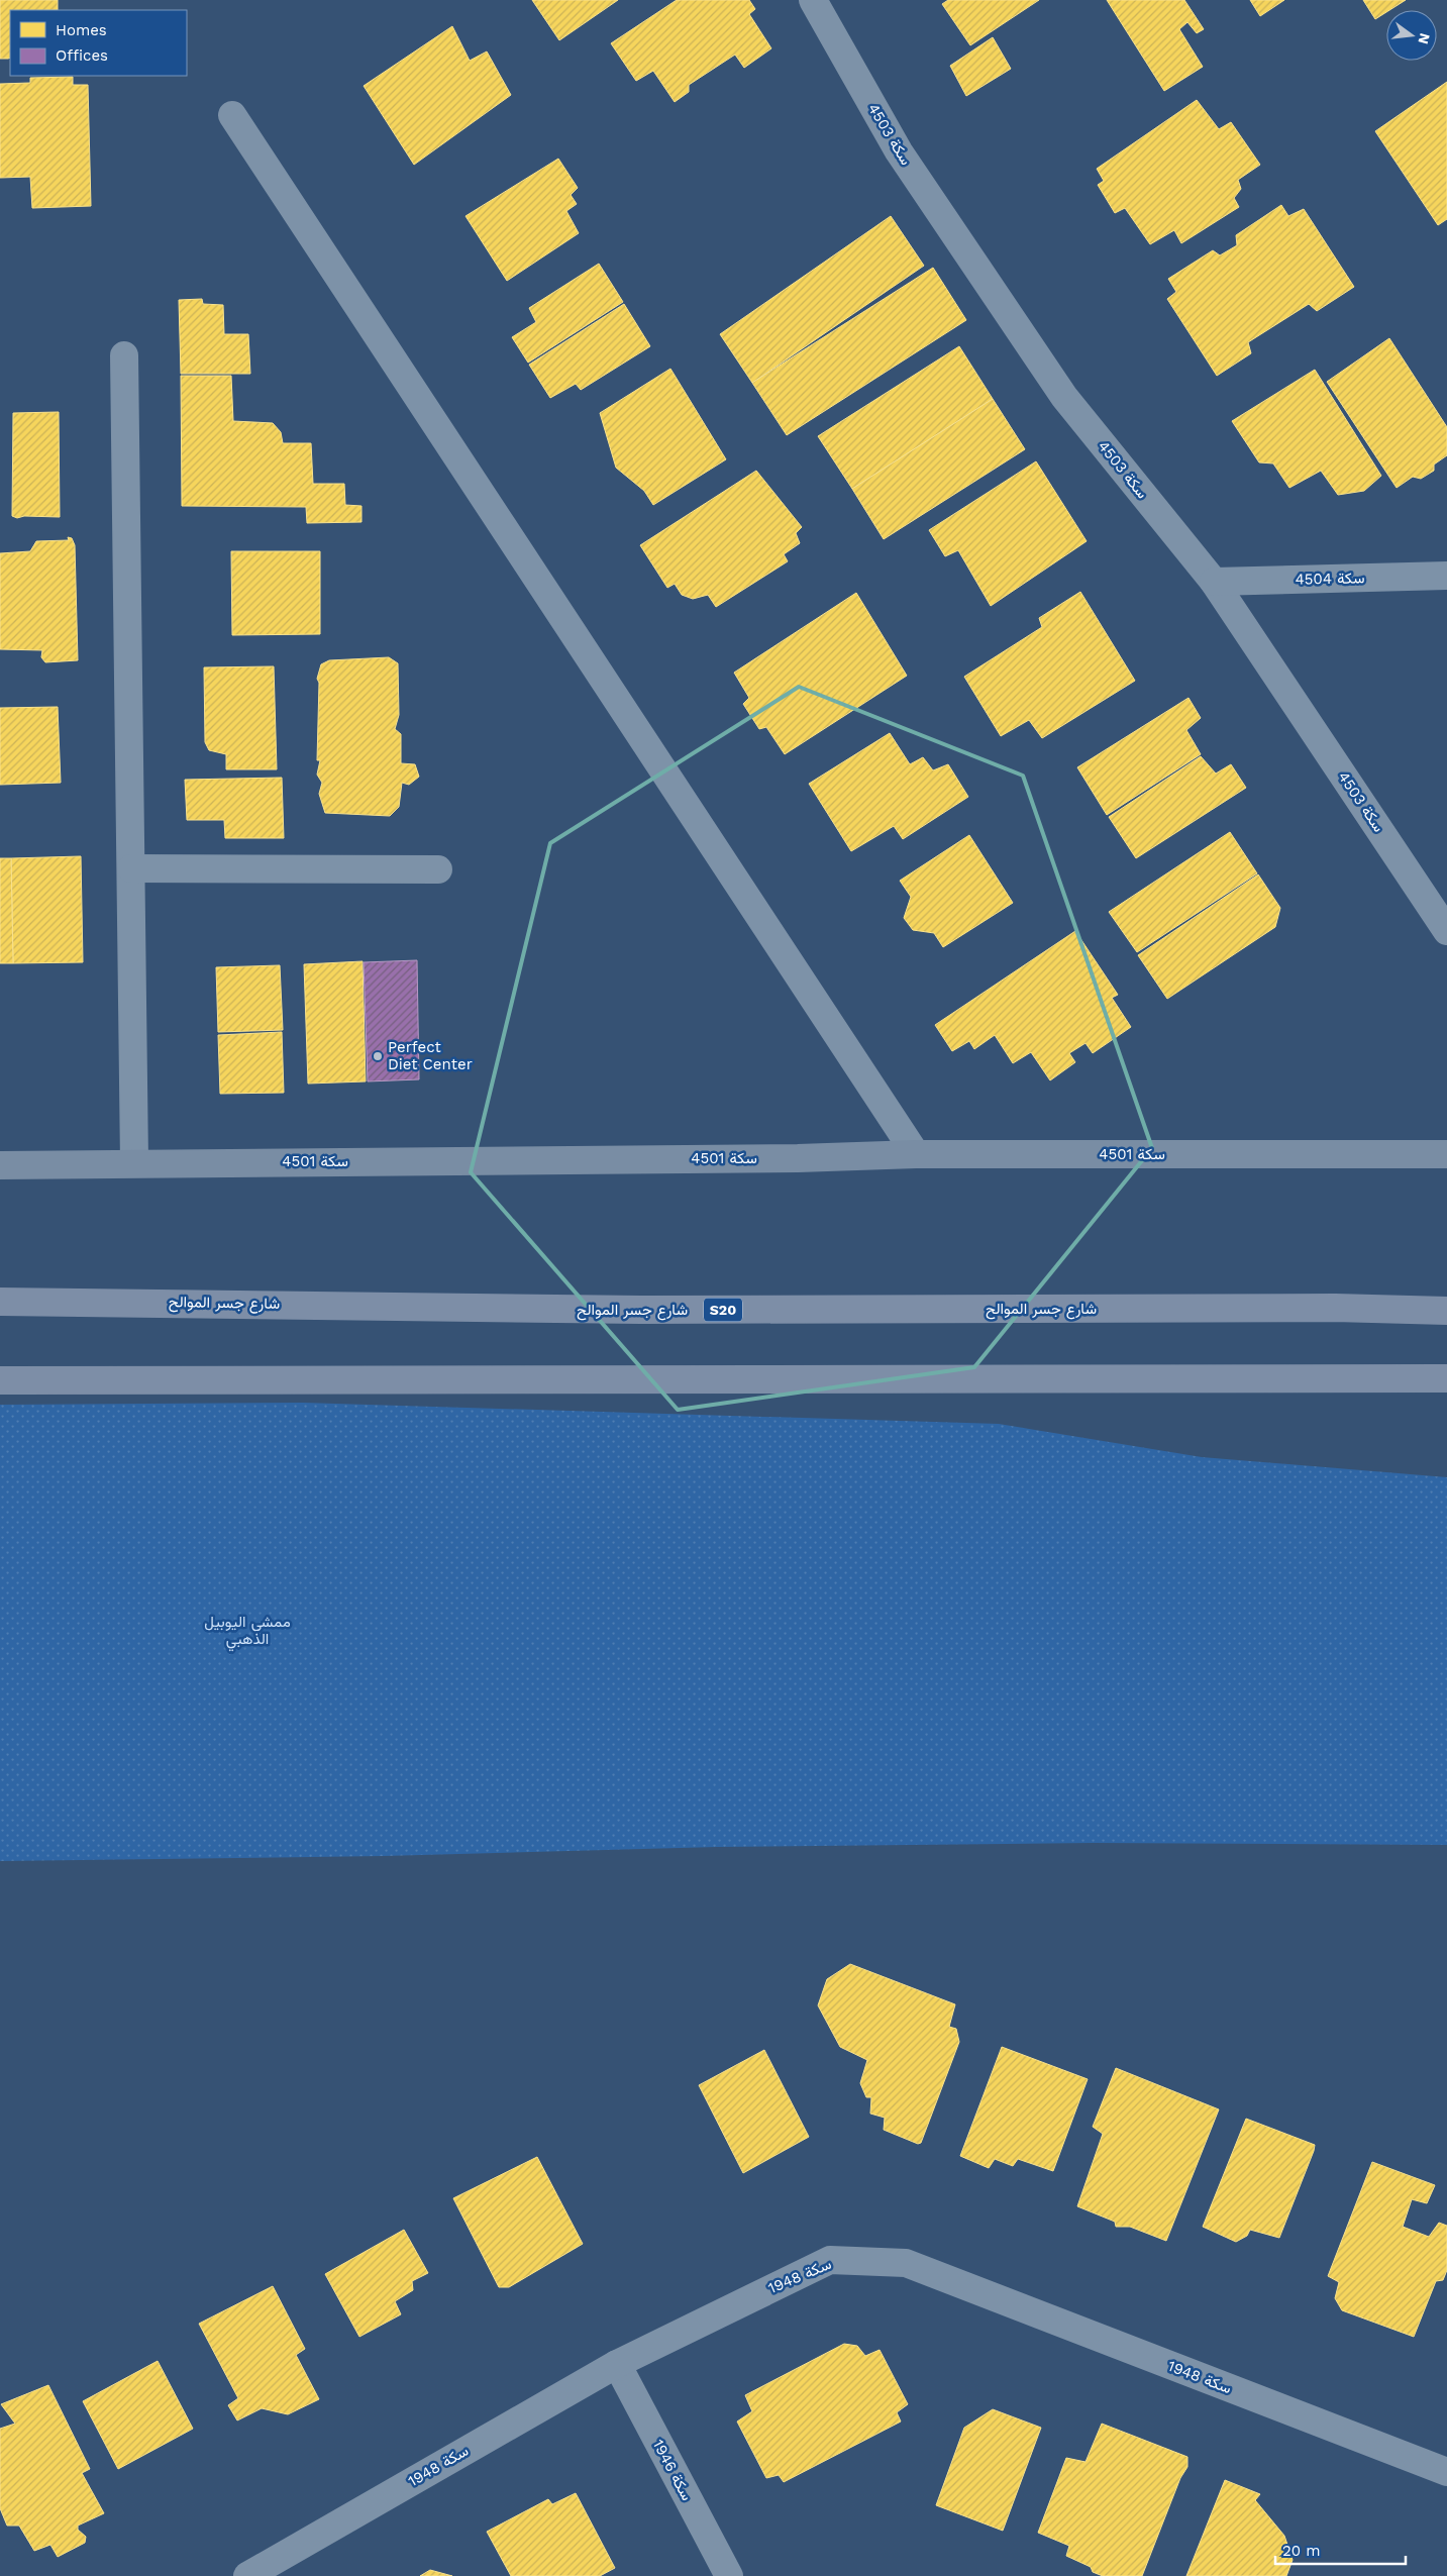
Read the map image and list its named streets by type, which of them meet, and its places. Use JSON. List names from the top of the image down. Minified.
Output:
{"streets":{"main road":["شارع جسر الموالح","S20"],"street":["سكة 4503","سكة 4504","سكة 4501","سكة 1948","سكة 1946"]},"crossings":[["سكة 4503","سكة 4504"],["سكة 1948","سكة 1946"]],"parks":["ممشى اليوبيل الذهبي"],"places":["Perfect Diet Center"],"legend":["Homes","Offices"],"scale_bar":"20 m","north":"right"}
